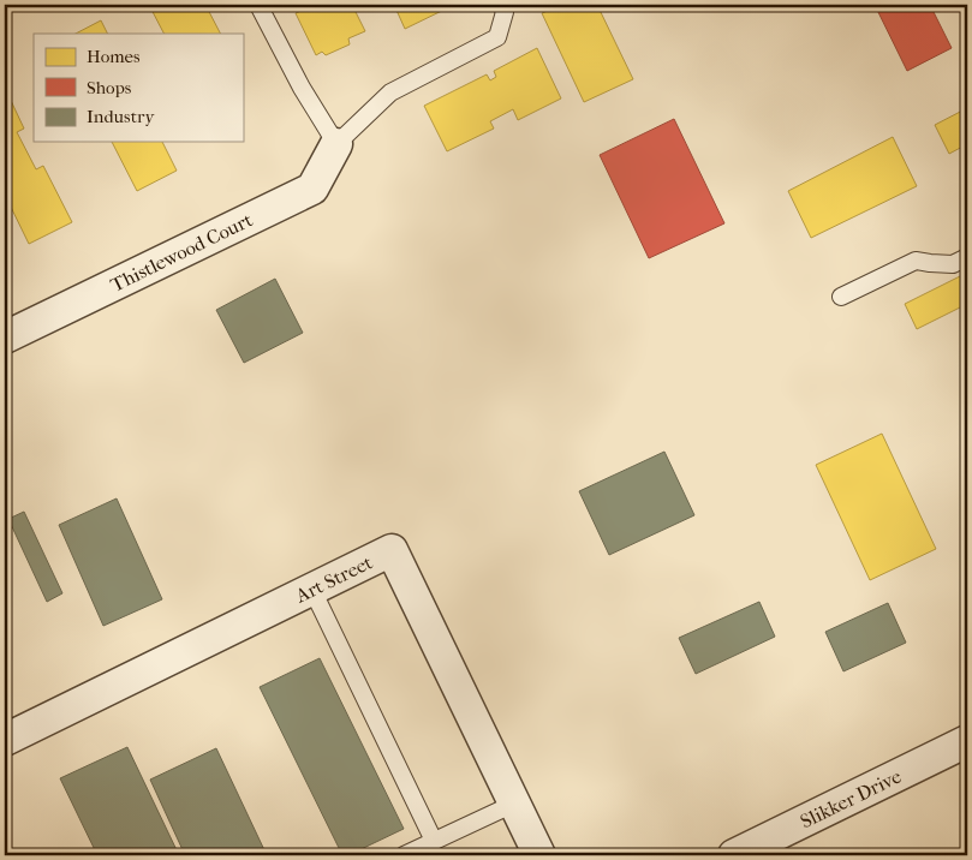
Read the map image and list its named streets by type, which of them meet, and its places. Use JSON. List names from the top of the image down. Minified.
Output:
{"streets":{"street":["Thistlewood Court","Art Street","Slikker Drive"]},"legend":["Homes","Shops","Industry"]}
